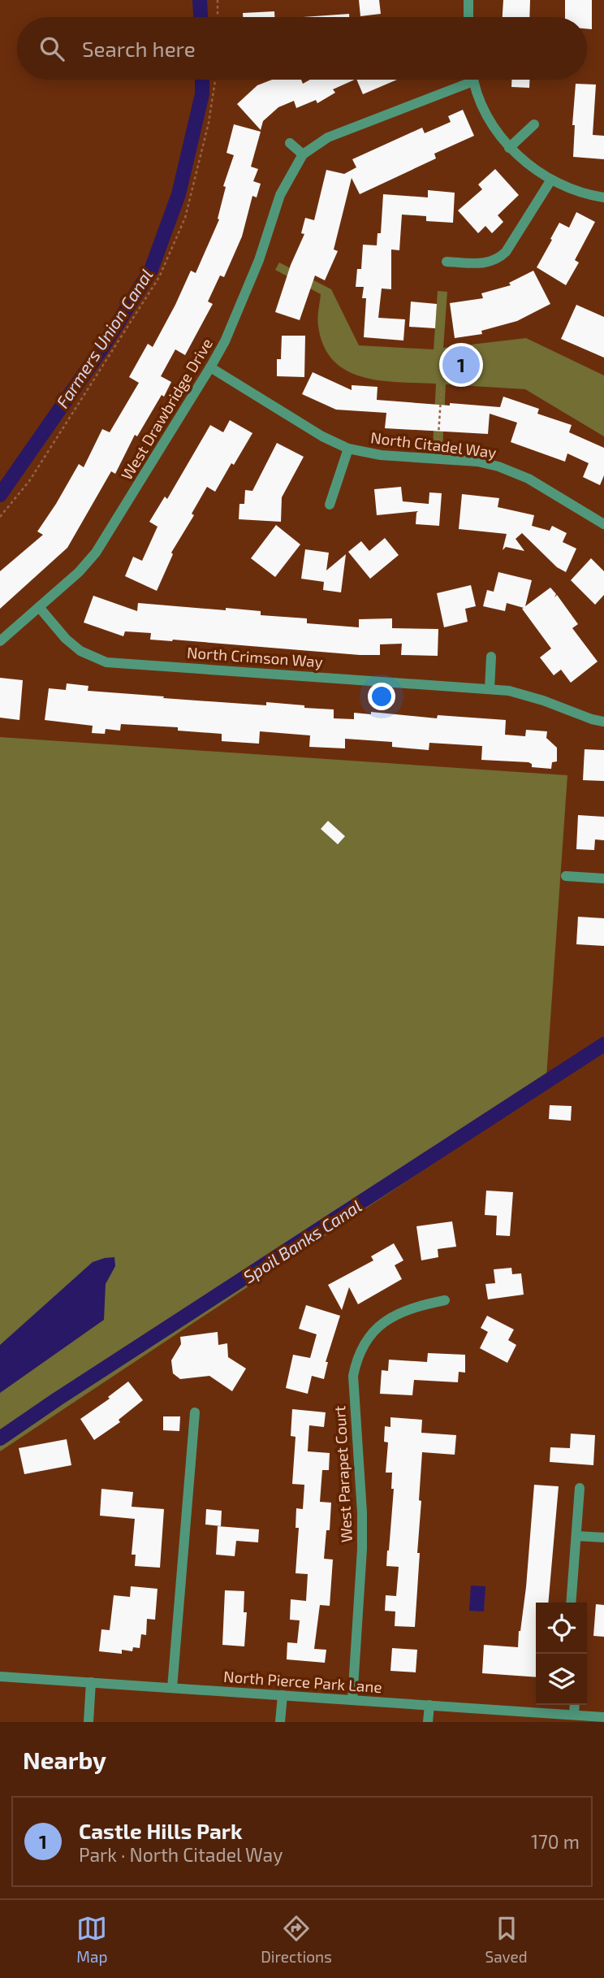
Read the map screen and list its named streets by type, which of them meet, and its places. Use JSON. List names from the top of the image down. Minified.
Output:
{"streets":{"street":["West Drawbridge Drive","North Citadel Way","North Crimson Way","West Parapet Court","North Pierce Park Lane"]},"crossings":[["West Drawbridge Drive","North Citadel Way"],["West Drawbridge Drive","North Crimson Way"],["West Parapet Court","North Pierce Park Lane"]],"water":["Farmers Union Canal","Spoil Banks Canal"],"page":{"search":"Search here","pins":"1","heading":"Nearby","list":[{"mark":"1","name":"Castle Hills Park","note":"Park · North Citadel Way","value":"170 m"}],"nav":["Map","Directions","Saved"]}}
